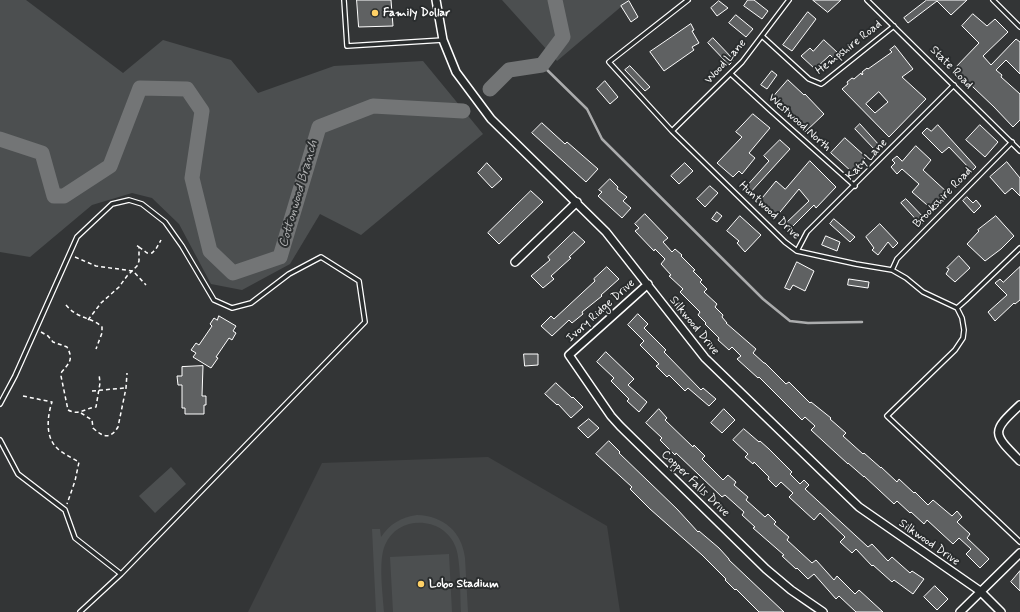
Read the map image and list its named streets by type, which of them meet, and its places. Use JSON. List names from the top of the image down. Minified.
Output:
{"streets":{"street":["Ivory Ridge Drive","Silkwood Drive","Copper Falls Drive"],"lane":["Hempshire Road","Wood Lane","State Road","Westwood North","Katy Lane","Brookshire Road","Huntwood Drive"]},"crossings":[["Hempshire Road","Wood Lane"],["Hempshire Road","State Road"],["Wood Lane","Westwood North"],["Wood Lane","Huntwood Drive"],["State Road","Katy Lane"],["State Road","Brookshire Road"],["Westwood North","Katy Lane"],["Katy Lane","Huntwood Drive"],["Brookshire Road","Huntwood Drive"],["Ivory Ridge Drive","Silkwood Drive"],["Ivory Ridge Drive","Copper Falls Drive"]],"water":["Cottonwood Branch"],"places":["Family Dollar","Lobo Stadium"]}
